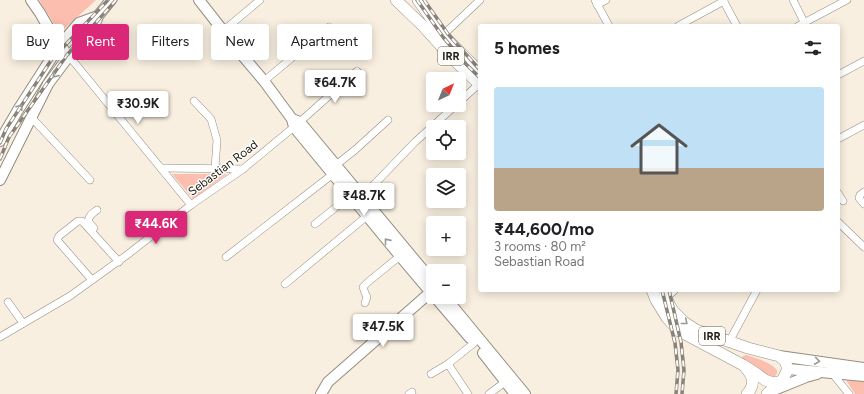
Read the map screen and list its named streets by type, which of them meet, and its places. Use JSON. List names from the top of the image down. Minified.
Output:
{"streets":{"main road":["IRR"],"street":["Sebastian Road"]},"north":"top right","page":{"chip":["Buy","Rent","Filters","New","Apartment"],"heading":"5 homes","price":["₹64.7K","₹30.9K","₹48.7K","₹44.6K","₹47.5K"],"map_buttons":["+","−"],"list":[{"name":"₹44,600/mo","note":"3 rooms · 80 m² · Sebastian Road"}]}}
